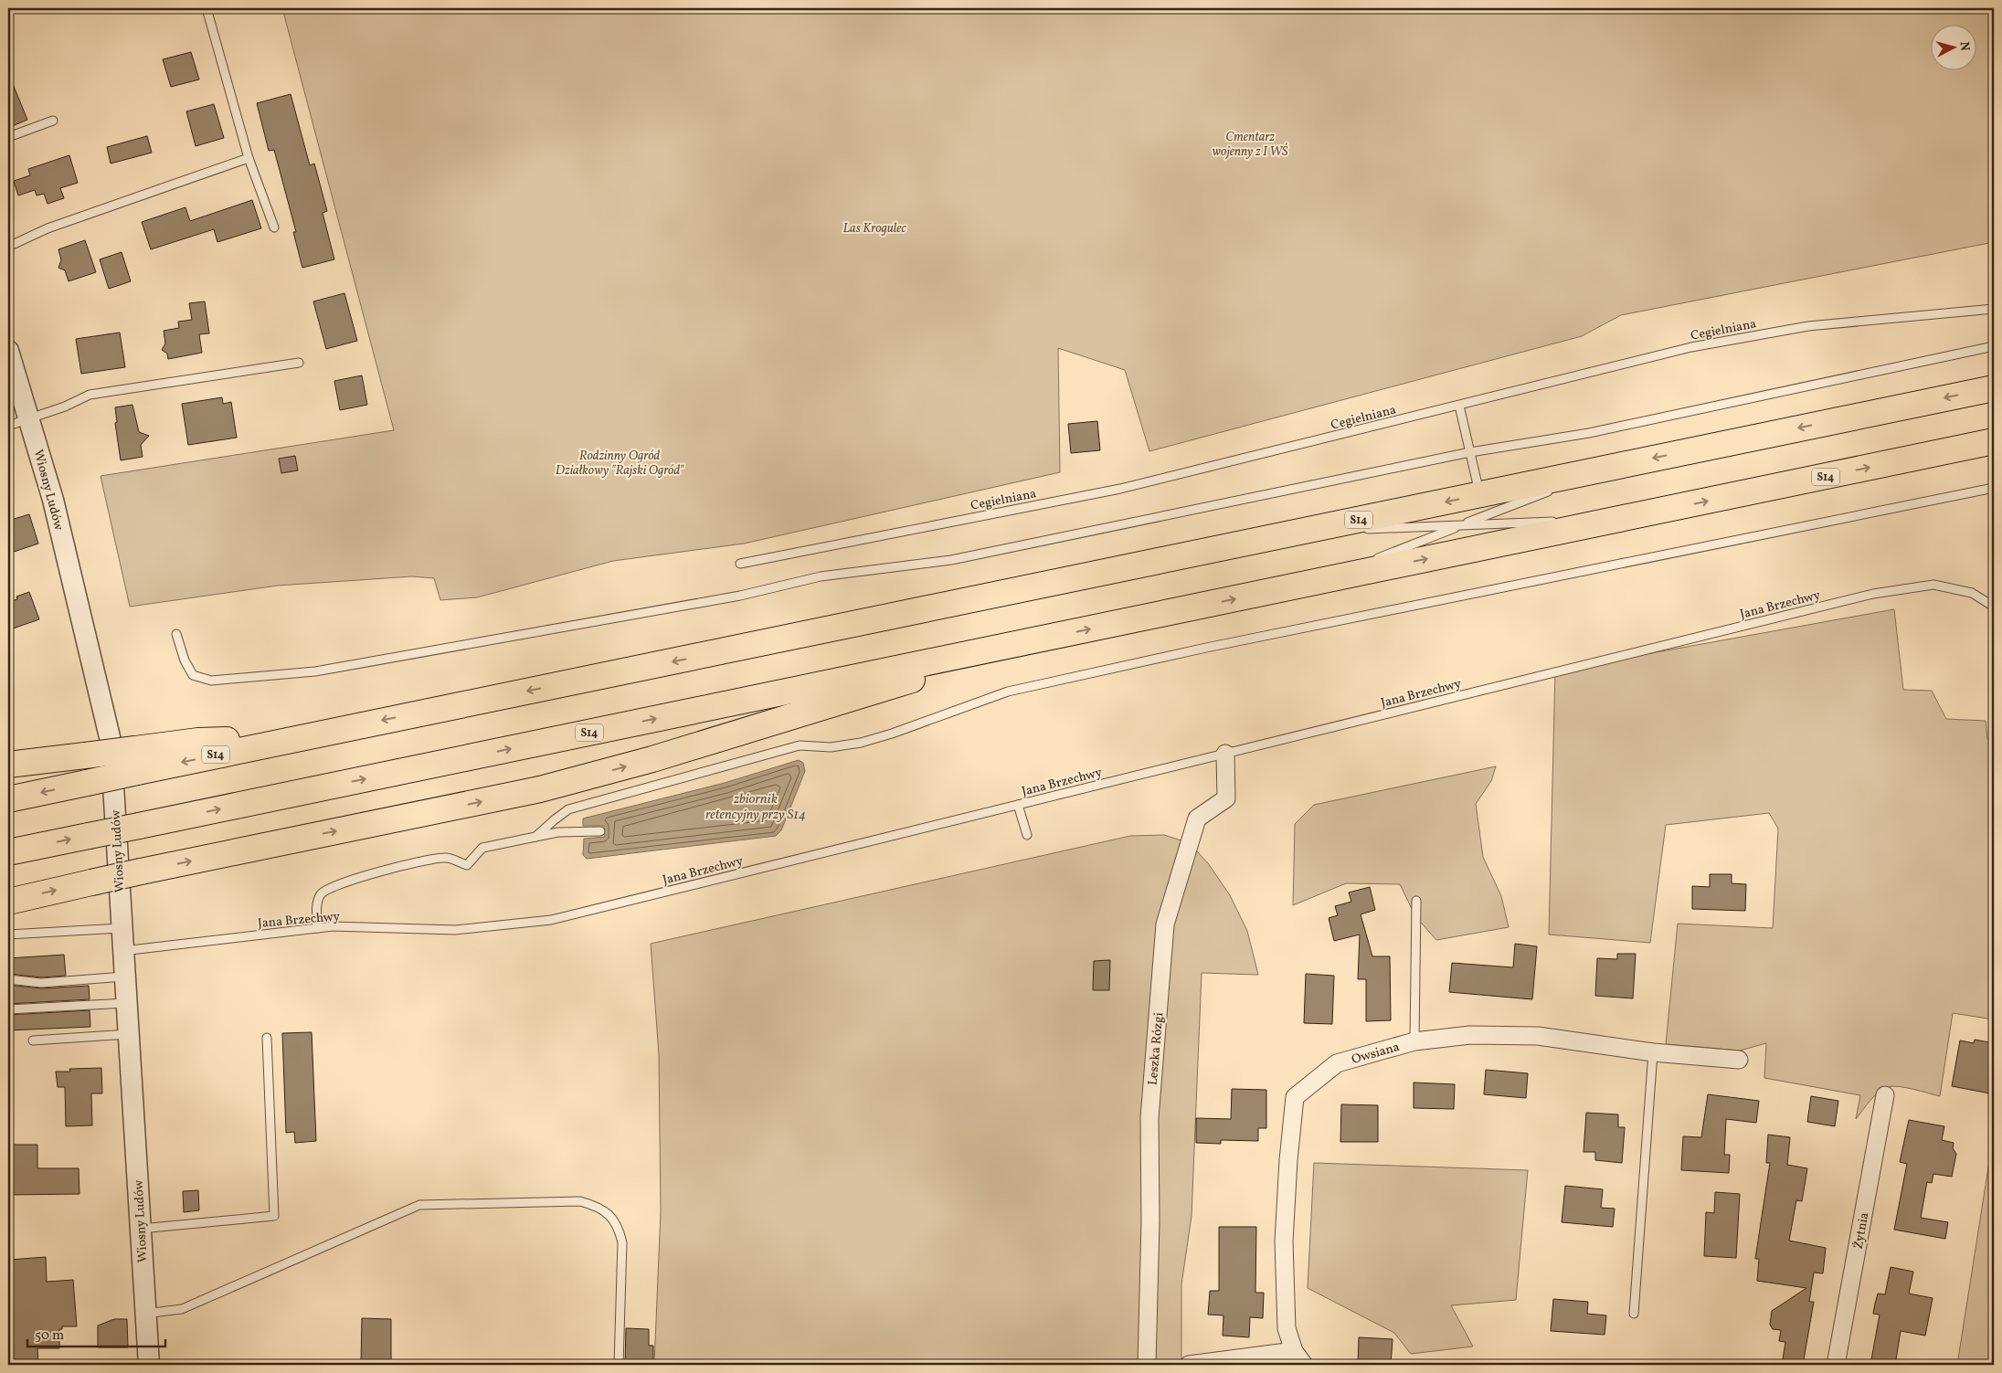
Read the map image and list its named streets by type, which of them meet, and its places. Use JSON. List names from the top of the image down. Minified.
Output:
{"streets":{"highway":["S14"],"street":["Wiosny Ludów","Leszka Rózgi","Owsiana","Żytnia"],"lane":["Cegielniana","Jana Brzechwy"]},"crossings":[["Wiosny Ludów","Jana Brzechwy"],["Jana Brzechwy","Leszka Rózgi"]],"water":["zbiornik retencyjny przy S14"],"parks":["Cmentarz wojenny z I WŚ","Las Krogulec","Rodzinny Ogród Działkowy \"Rajski Ogród\""],"scale_bar":"50 m","north":"right"}
